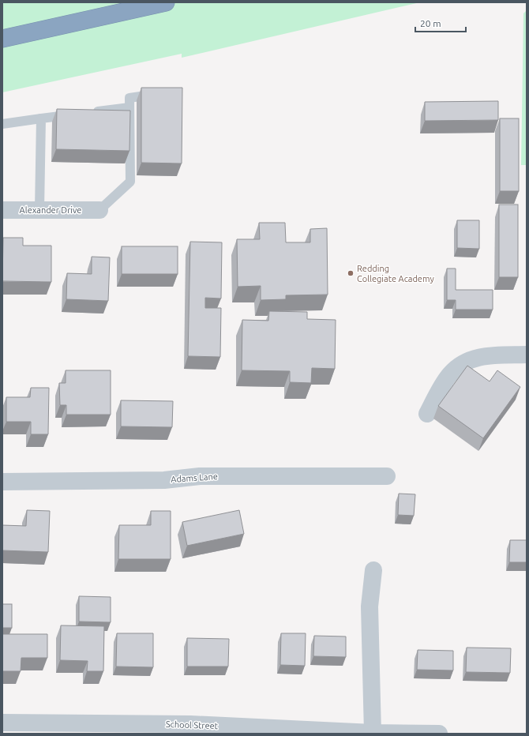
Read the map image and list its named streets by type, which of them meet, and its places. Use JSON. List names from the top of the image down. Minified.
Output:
{"streets":{"street":["Alexander Drive","Adams Lane","School Street"]},"places":["Redding Collegiate Academy"],"scale_bar":"20 m"}
